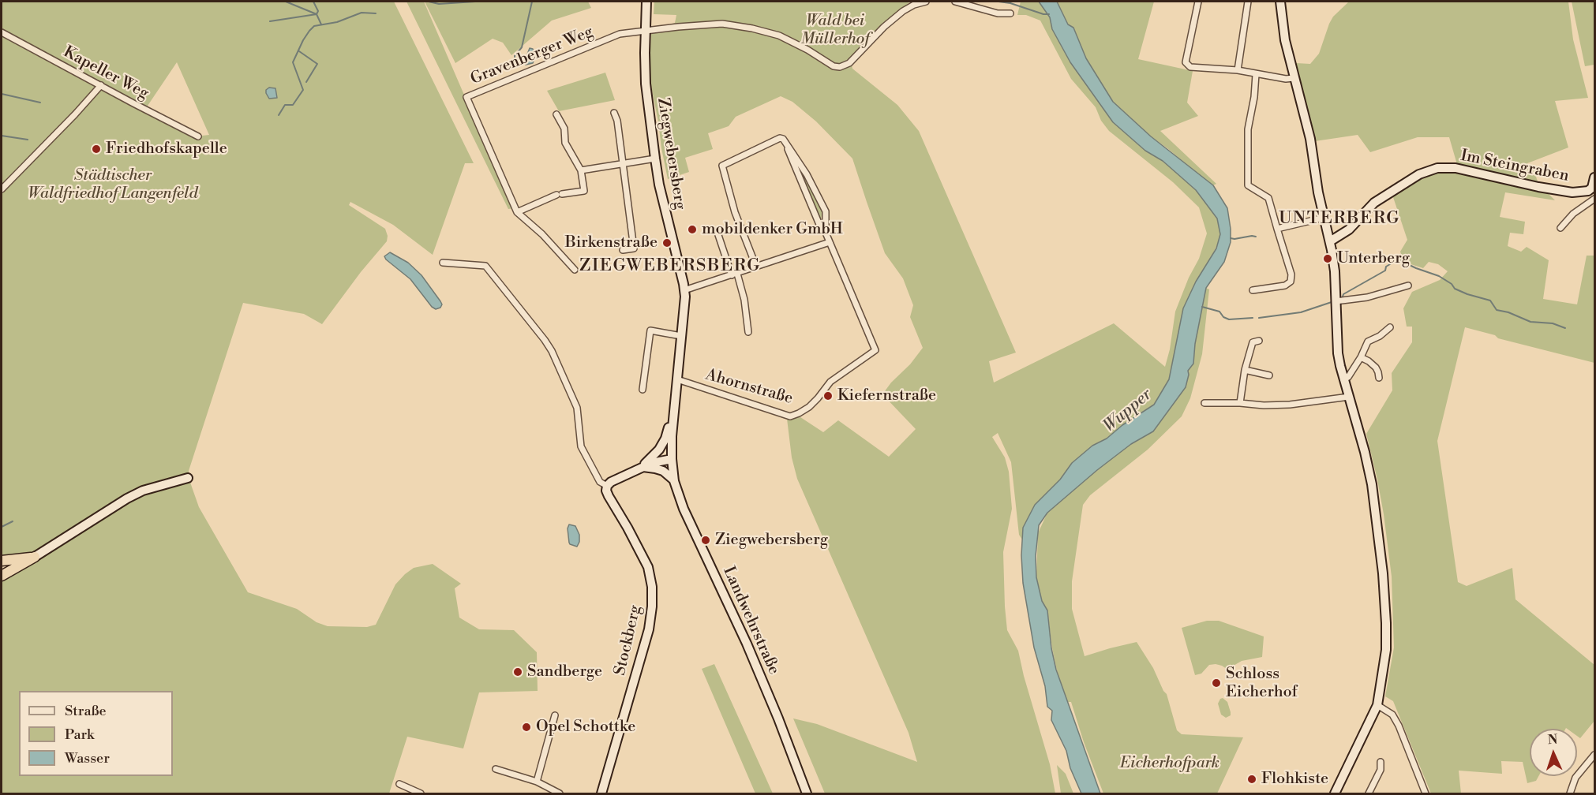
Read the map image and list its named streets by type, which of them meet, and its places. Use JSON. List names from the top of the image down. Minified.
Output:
{"streets":{"main road":["Ziegwebersberg","Im Steingraben","Landwehrstraße","Stockberg"],"street":["Gravenberger Weg","Kapeller Weg","Ahornstraße"]},"crossings":[["Gravenberger Weg","Ziegwebersberg"],["Ziegwebersberg","Ahornstraße"],["Ziegwebersberg","Landwehrstraße"]],"districts":["UNTERBERG","ZIEGWEBERSBERG"],"water":["Wupper"],"parks":["Wald bei Müllerhof","Städtischer Waldfriedhof Langenfeld","Eicherhofpark"],"places":["Friedhofskapelle","mobildenker GmbH","Birkenstraße","Unterberg","Kiefernstraße","Ziegwebersberg","Sandberge","Schloss Eicherhof","Opel Schottke","Flohkiste"],"legend":["Straße","Park","Wasser"],"north":"top"}
